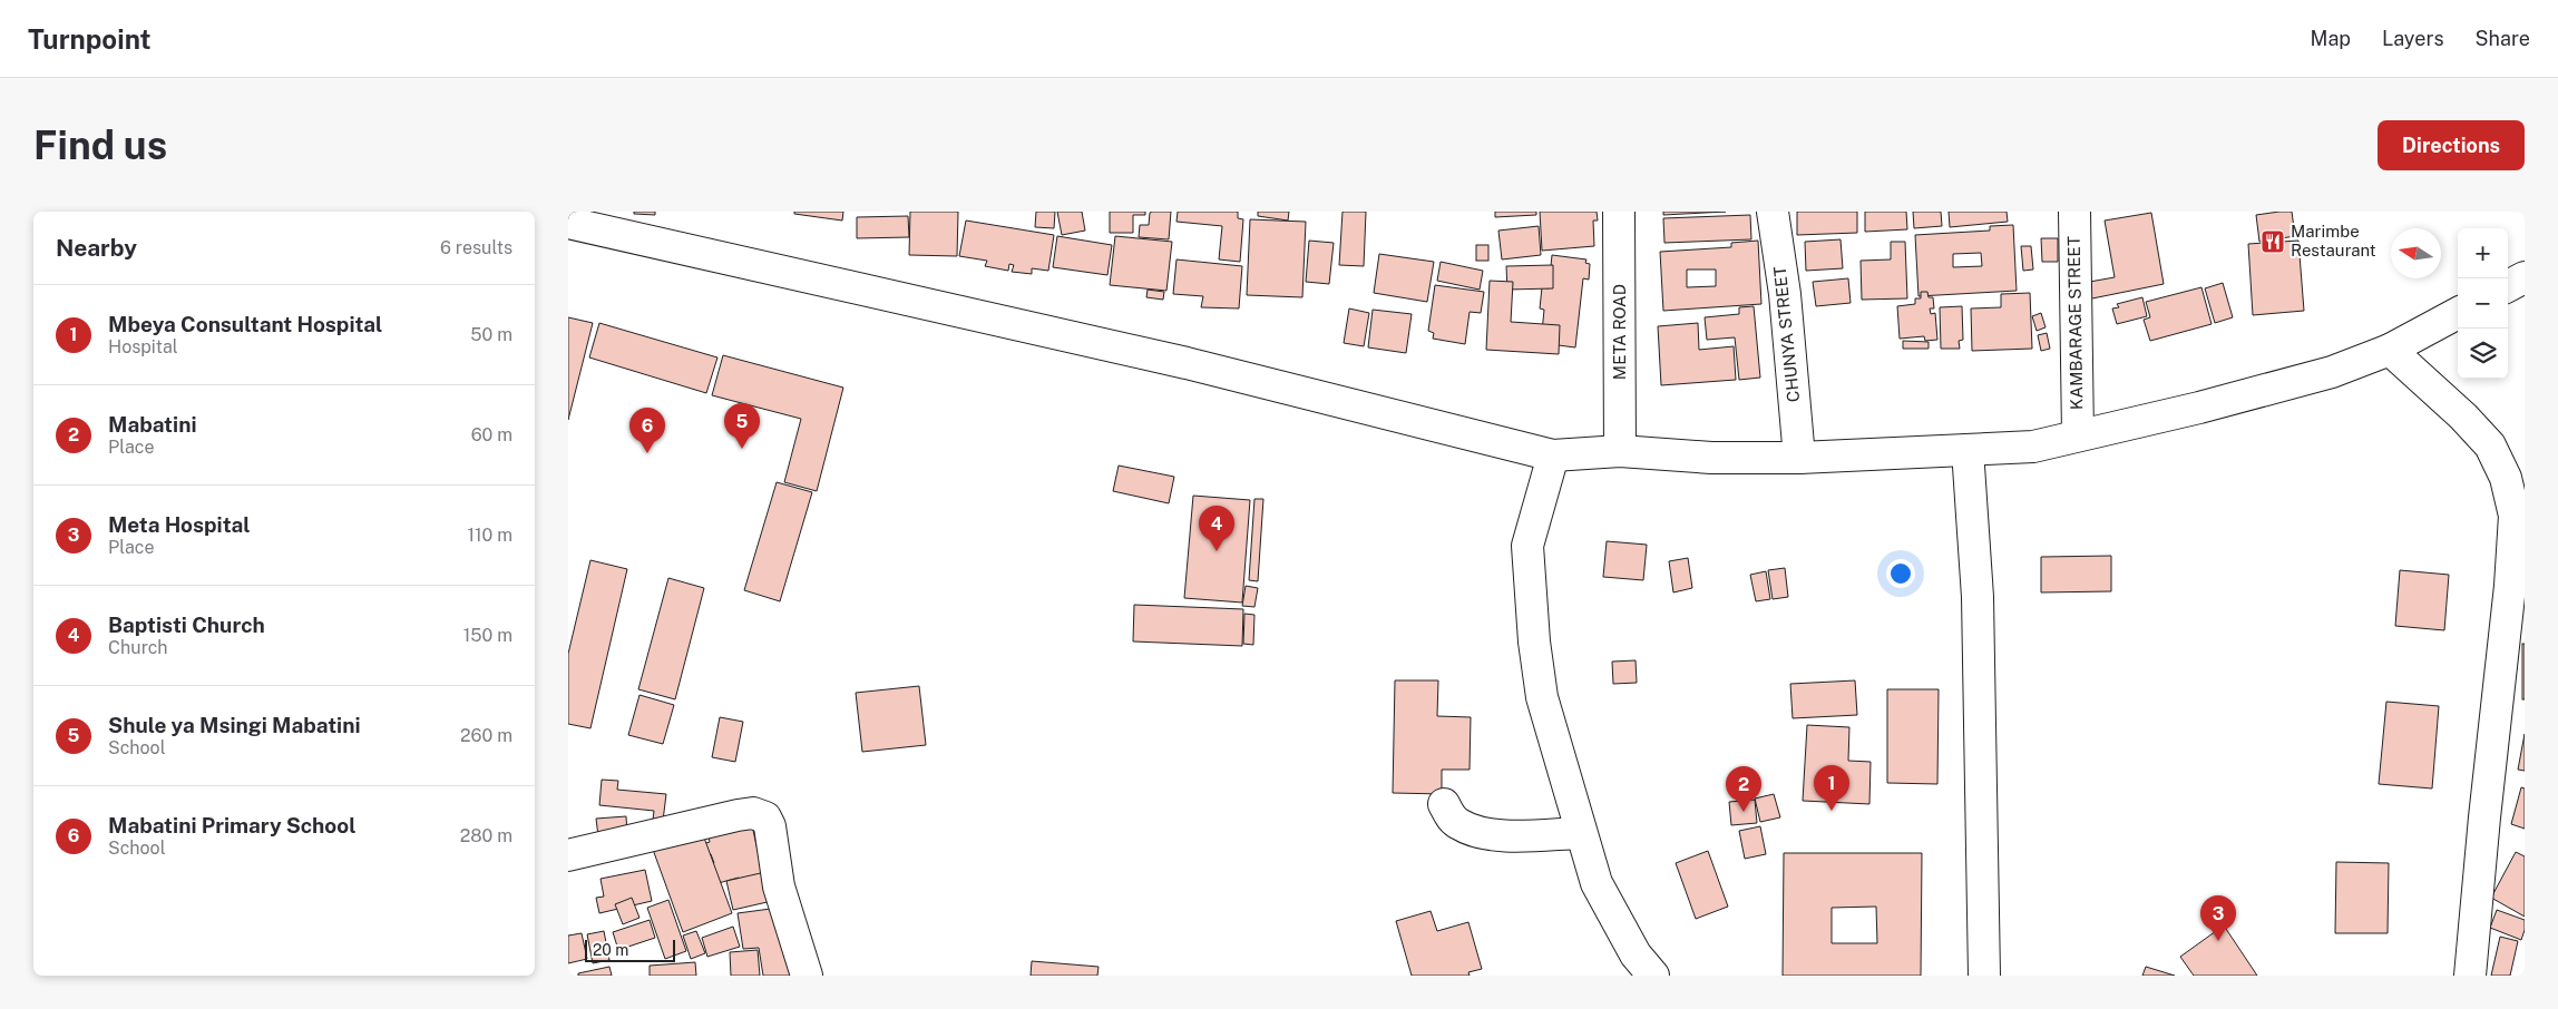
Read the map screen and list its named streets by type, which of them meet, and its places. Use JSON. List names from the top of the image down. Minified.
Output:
{"streets":{"main road":["KAMBARAGE STREET","META ROAD","CHUNYA STREET"]},"places":{"restaurant":["Marimbe Restaurant"]},"scale_bar":"20 m","north":"left","page":{"header":"Turnpoint","nav":["Map","Layers","Share"],"buttons":"Directions","title":"Find us","heading":["Nearby","6 results"],"map_buttons":["+","−"],"list":[{"mark":"1","name":"Mbeya Consultant Hospital","note":"Hospital","value":"50 m"},{"mark":"2","name":"Mabatini","note":"Place","value":"60 m"},{"mark":"3","name":"Meta Hospital","note":"Place","value":"110 m"},{"mark":"4","name":"Baptisti Church","note":"Church","value":"150 m"},{"mark":"5","name":"Shule ya Msingi Mabatini","note":"School","value":"260 m"},{"mark":"6","name":"Mabatini Primary School","note":"School","value":"280 m"}],"pins":["5","6","4","1","2","3"],"scale":"20 m"}}
